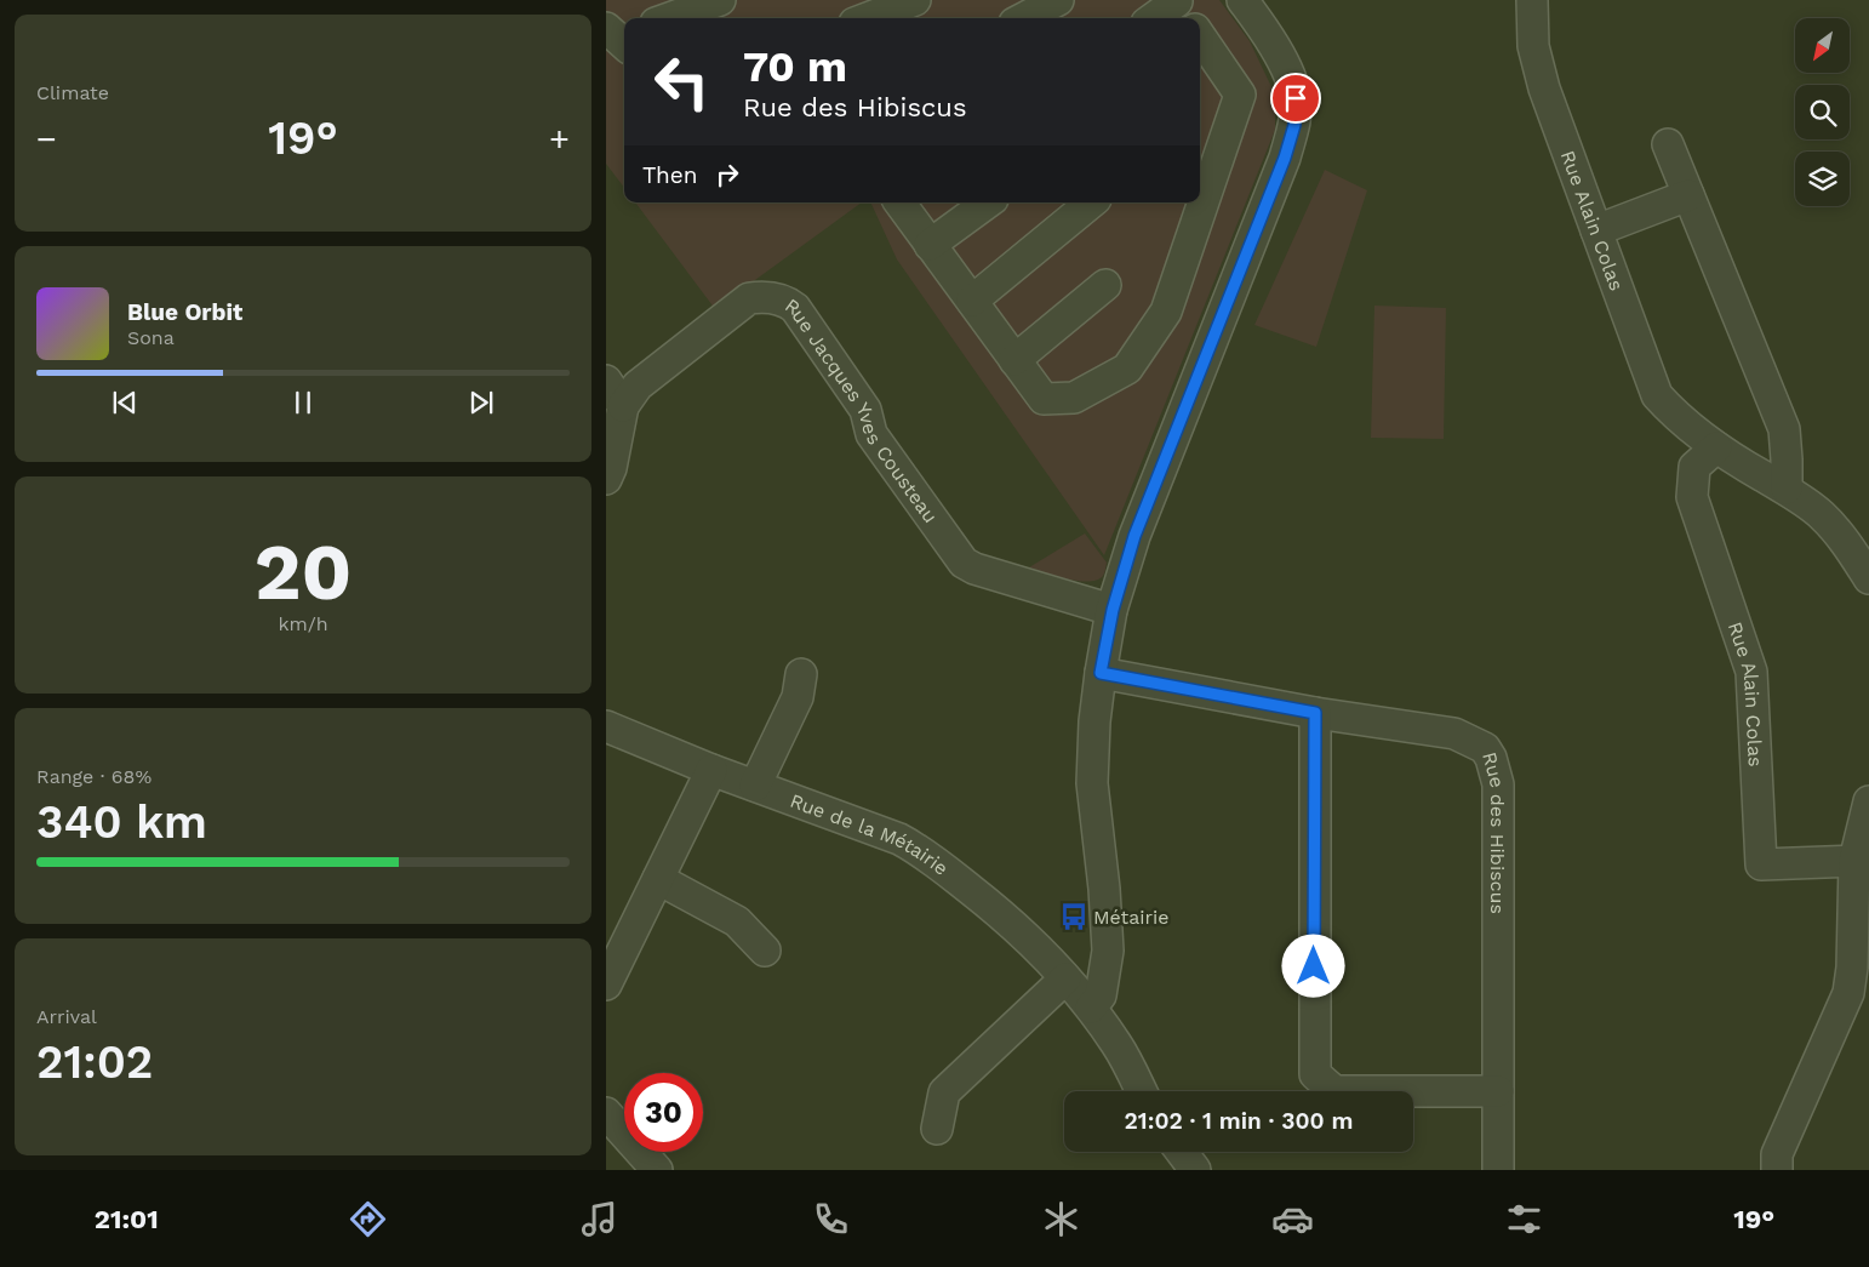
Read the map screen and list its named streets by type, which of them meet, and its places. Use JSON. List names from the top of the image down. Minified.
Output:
{"streets":{"street":["Rue Alain Colas","Rue Jacques Yves Cousteau","Rue des Hibiscus","Rue de la Métairie"]},"places":{"bus stop":["Métairie"]},"north":"bottom left","page":{"tile":["Climate",["20","km/h"],["Range · 68%","340 km"],["Arrival","21:02"]],"turn":["70 m","Rue des Hibiscus"],"heat":["−","19°","+"],"then":"Then","song":["Blue Orbit","Sona"],"limit":"30","trip":"21:02 · 1 min · 300 m","tabs":["21:01","19°"]}}
